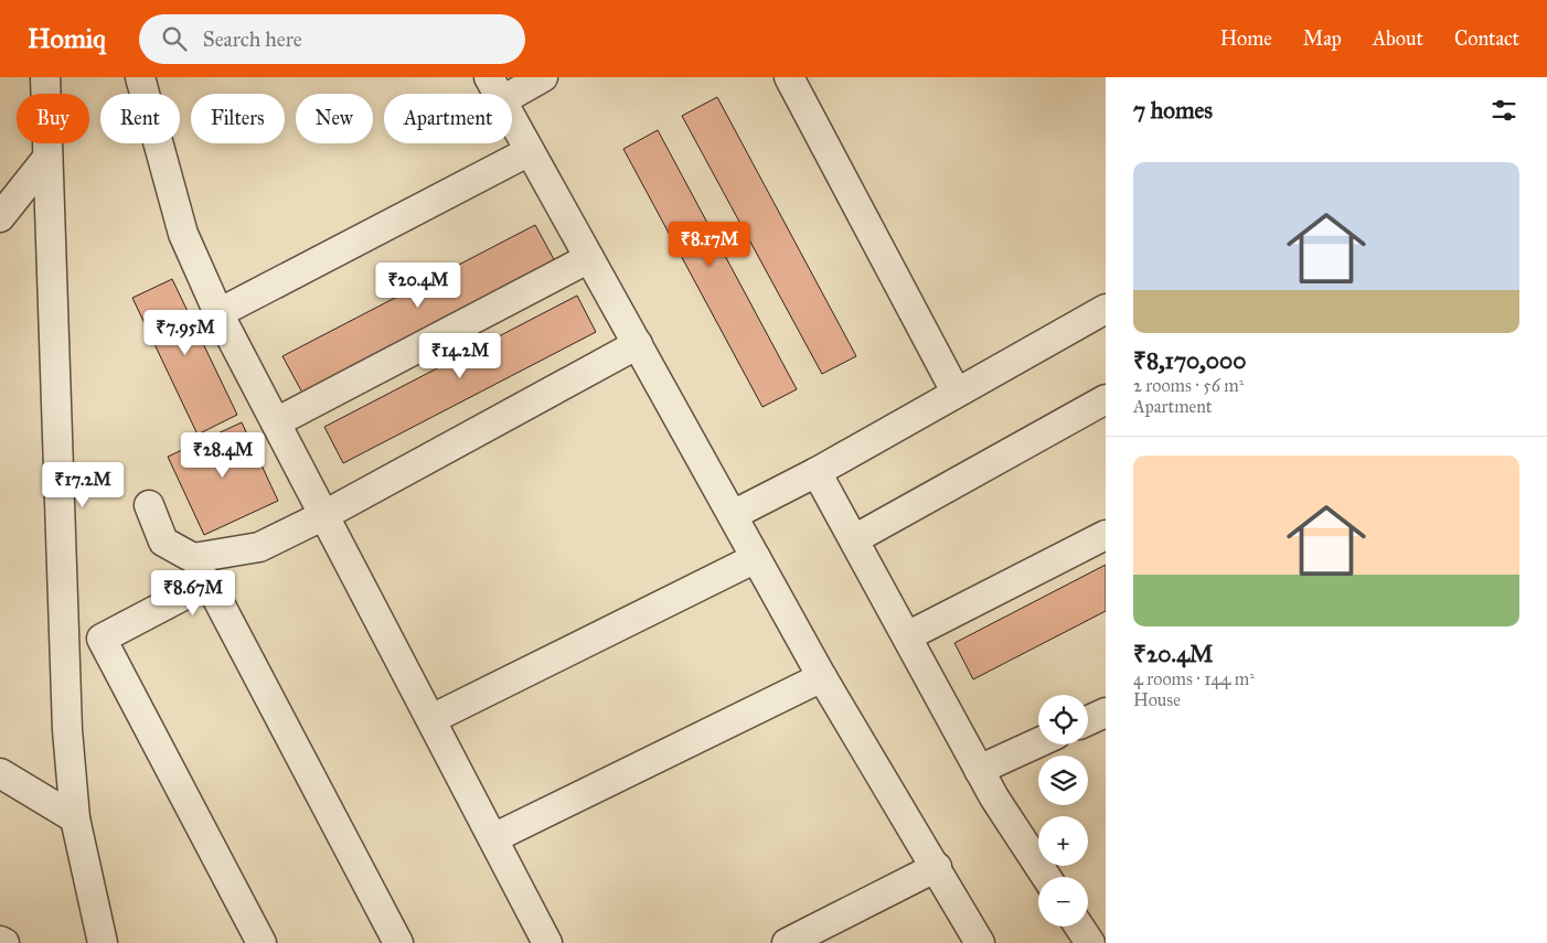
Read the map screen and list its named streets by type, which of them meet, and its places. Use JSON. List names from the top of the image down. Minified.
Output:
{"page":{"header":"Homiq","search":"Search here","nav":["Home","Map","About","Contact"],"heading":"7 homes","chip":["Buy","Rent","Filters","New","Apartment"],"list":[{"name":"₹8,170,000","note":"2 rooms · 56 m² · Apartment"},{"name":"₹20.4M","note":"4 rooms · 144 m² · House"}],"price":["₹8.17M","₹20.4M","₹7.95M","₹14.2M","₹28.4M","₹17.2M","₹8.67M"],"map_buttons":["+","−"]}}
